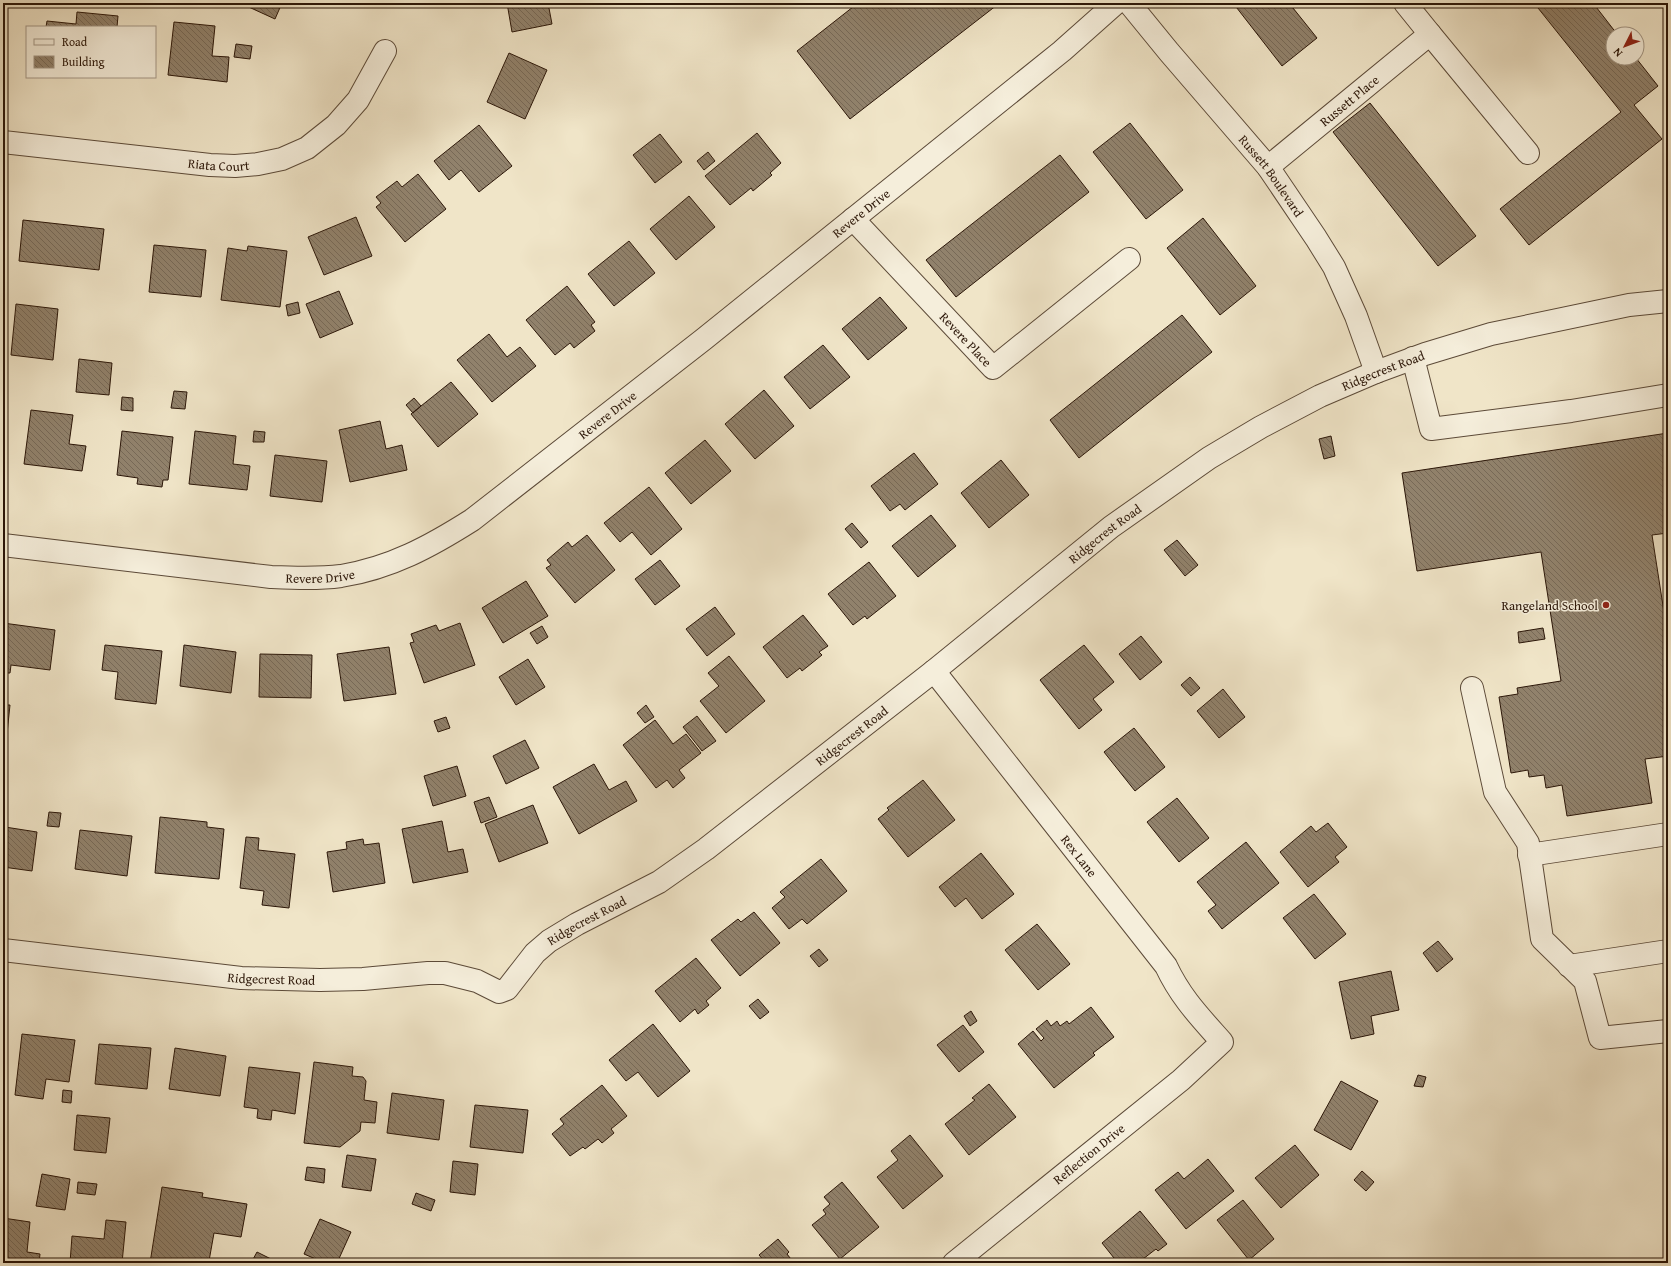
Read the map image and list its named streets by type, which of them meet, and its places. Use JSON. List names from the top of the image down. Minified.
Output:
{"streets":{"street":["Russett Place","Riata Court","Russett Boulevard","Revere Drive","Revere Place","Ridgecrest Road","Rex Lane","Reflection Drive"]},"crossings":[["Russett Place","Russett Boulevard"],["Russett Boulevard","Ridgecrest Road"],["Revere Drive","Revere Place"],["Ridgecrest Road","Rex Lane"],["Rex Lane","Reflection Drive"]],"places":["Rangeland School"],"legend":["Road","Building"],"north":"bottom left"}
